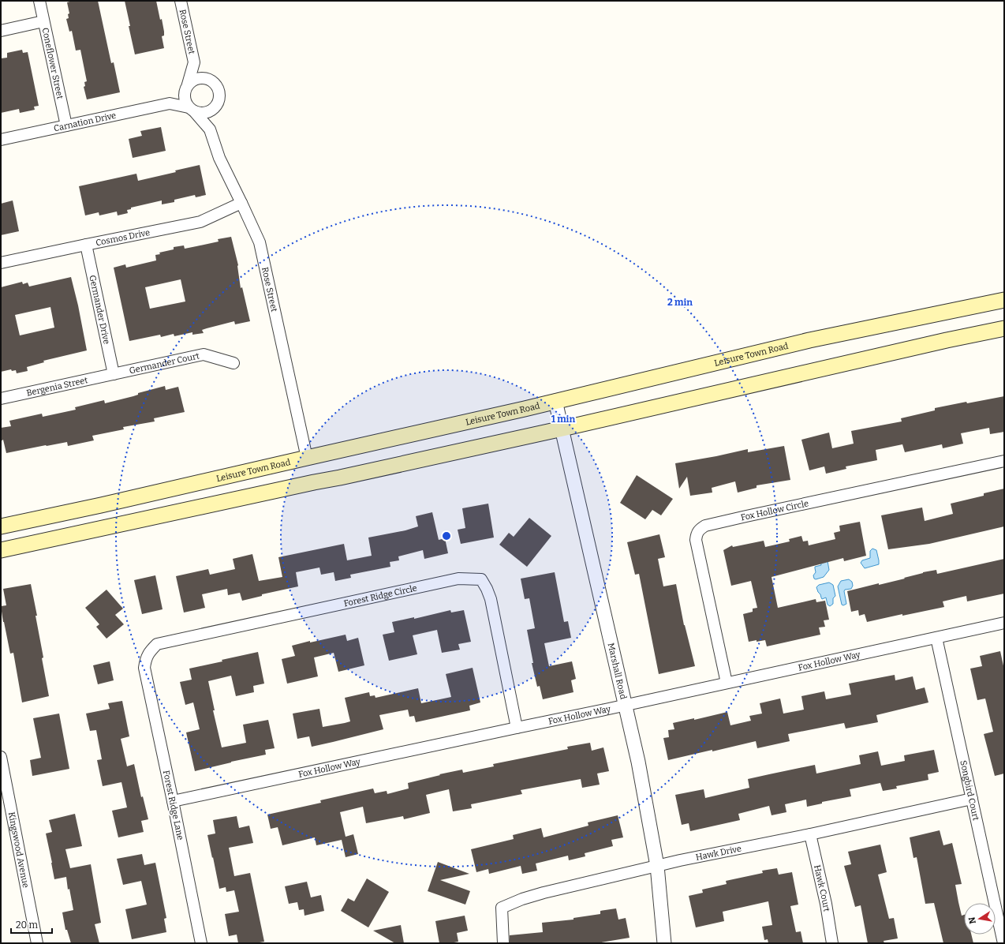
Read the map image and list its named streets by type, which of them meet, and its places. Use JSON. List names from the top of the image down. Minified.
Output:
{"streets":{"main road":["Leisure Town Road"],"street":["Rose Street","Coneflower Street","Carnation Drive","Cosmos Drive","Germander Drive","Germander Court","Bergenia Street","Fox Hollow Circle","Forest Ridge Circle","Fox Hollow Way","Marshall Road","Songbird Court","Forest Ridge Lane","Kingswood Avenue","Hawk Drive","Hawk Court"]},"crossings":[["Rose Street","Carnation Drive"],["Rose Street","Cosmos Drive"],["Rose Street","Leisure Town Road"],["Coneflower Street","Carnation Drive"],["Cosmos Drive","Germander Drive"],["Germander Drive","Germander Court"],["Germander Drive","Bergenia Street"],["Leisure Town Road","Marshall Road"],["Germander Court","Bergenia Street"],["Fox Hollow Circle","Fox Hollow Way"],["Forest Ridge Circle","Fox Hollow Way"],["Forest Ridge Circle","Forest Ridge Lane"],["Fox Hollow Way","Marshall Road"],["Fox Hollow Way","Songbird Court"],["Fox Hollow Way","Forest Ridge Lane"],["Marshall Road","Hawk Drive"],["Songbird Court","Hawk Drive"],["Hawk Drive","Hawk Court"]],"scale_bar":"20 m","north":"left","rings":["2 min","1 min"]}
